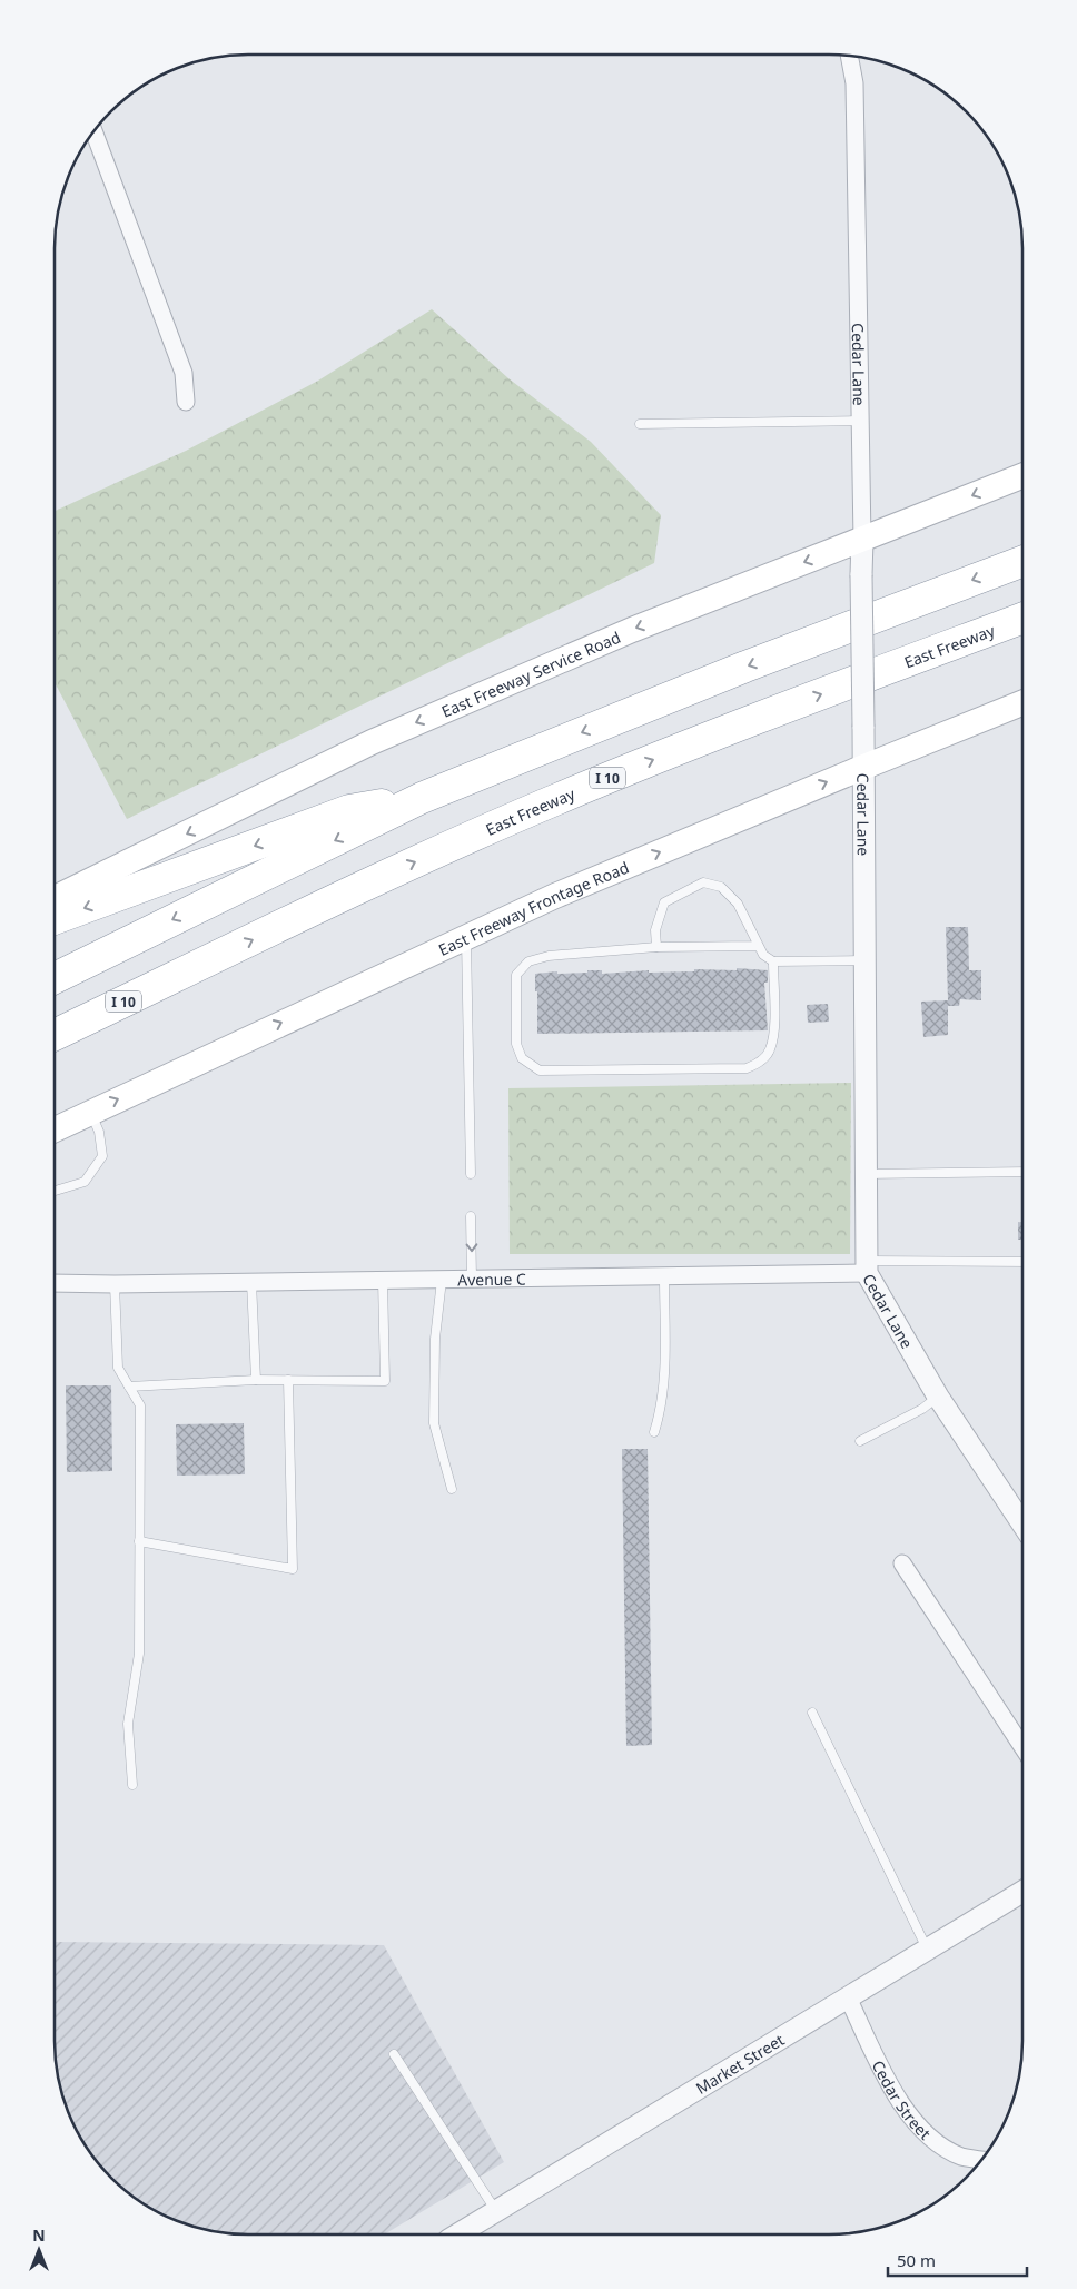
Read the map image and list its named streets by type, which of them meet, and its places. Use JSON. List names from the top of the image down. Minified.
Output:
{"streets":{"highway":["East Freeway","I 10"],"main road":["East Freeway Service Road","East Freeway Frontage Road"],"street":["Cedar Lane","Avenue C","Market Street","Cedar Street"]},"crossings":[["Cedar Lane","East Freeway Service Road"],["Cedar Lane","East Freeway Frontage Road"],["Cedar Lane","Avenue C"],["Market Street","Cedar Street"]],"one_way":["East Freeway Service Road","East Freeway Frontage Road"],"scale_bar":"50 m","north":"top"}
